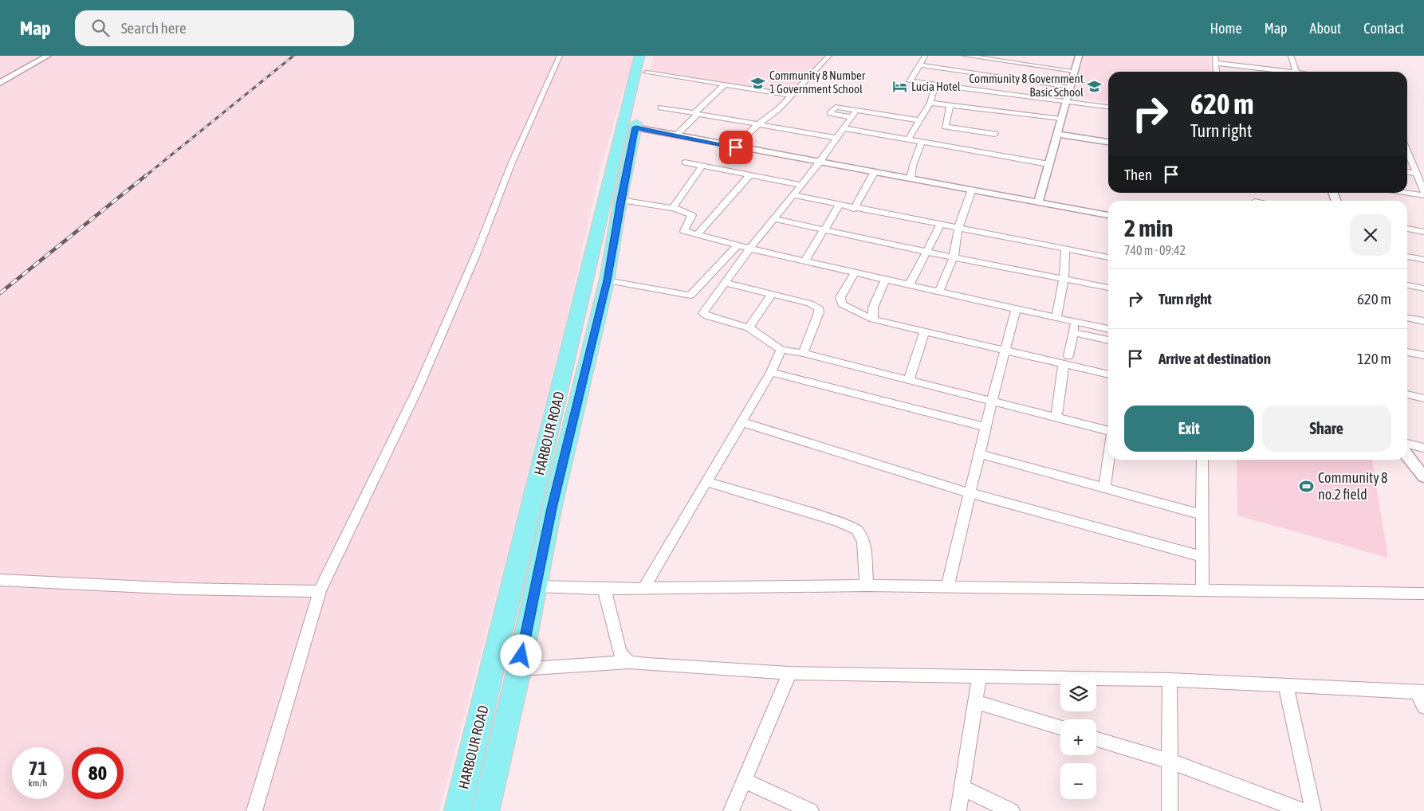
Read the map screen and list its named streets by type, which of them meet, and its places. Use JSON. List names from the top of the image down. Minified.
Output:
{"streets":{"highway":["HARBOUR ROAD"]},"places":{"school or university":["Community 8 Number 1 Government School","Community 8 Government Basic School"],"hotel":["Lucia Hotel"],"sports":["Community 8 no.2 field"]},"page":{"header":"Map","search":"Search here","nav":["Home","Map","About","Contact"],"turn":["620 m","Turn right"],"then":"Then","heading":["2 min","740 m · 09:42"],"list":[{"name":"Turn right","value":"620 m"},{"name":"Arrive at destination","value":"120 m"}],"buttons":["Exit","Share"],"map_buttons":["+","−"],"speed":"71 km/h","limit":"80"}}
